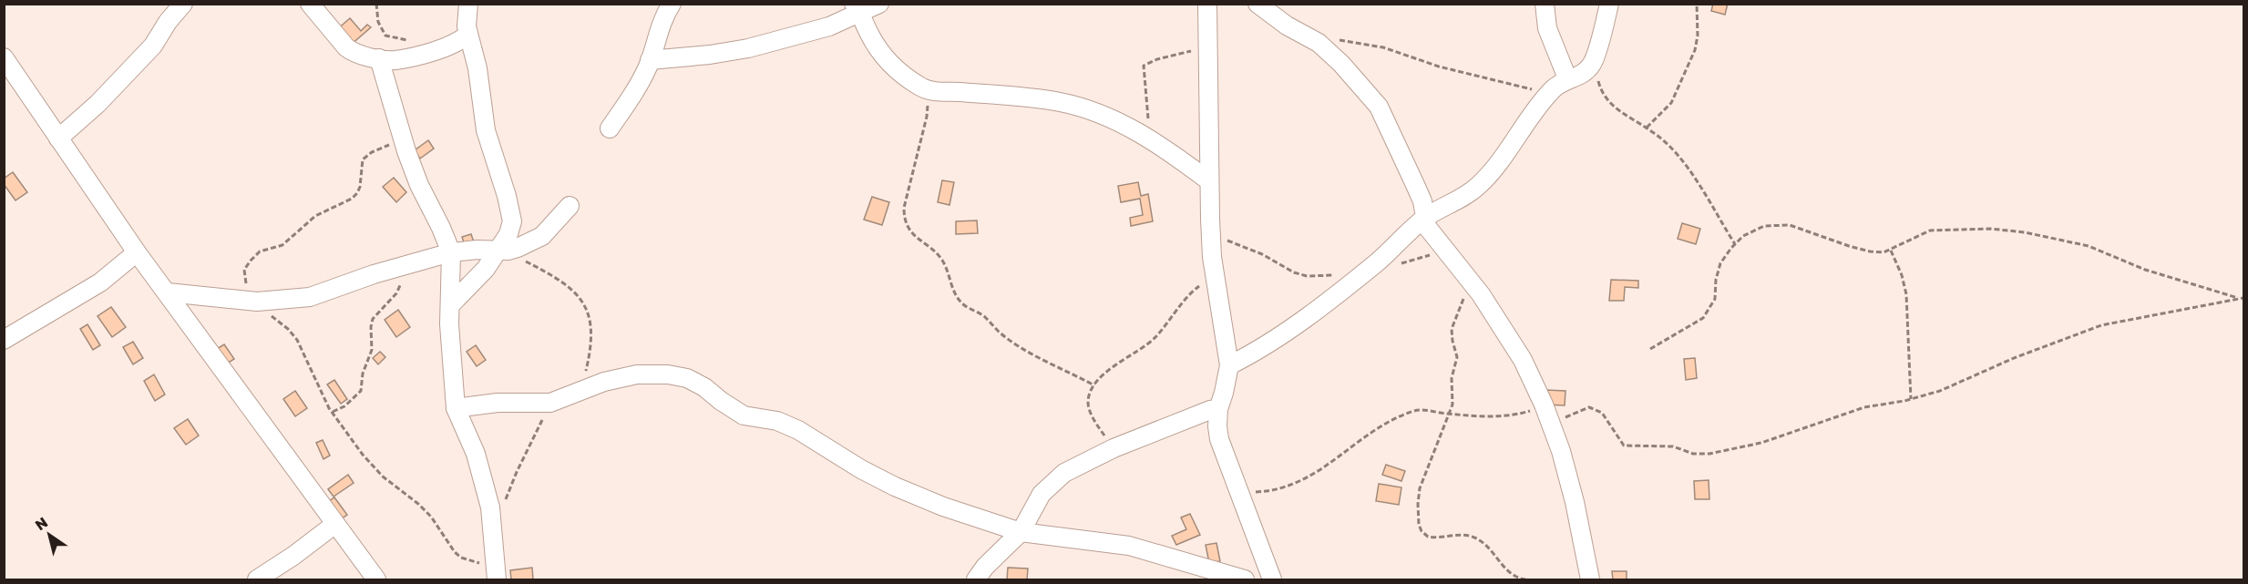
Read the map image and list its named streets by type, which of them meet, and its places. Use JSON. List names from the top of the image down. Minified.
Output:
{"north":"top left"}
